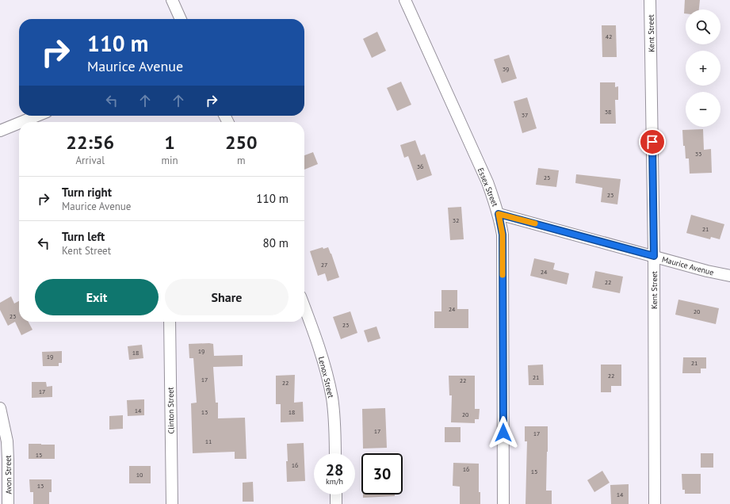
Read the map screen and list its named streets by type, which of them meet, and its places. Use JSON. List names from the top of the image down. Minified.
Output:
{"streets":{"street":["Kent Street","Essex Street","Maurice Avenue","Lenox Street","Clinton Street","Avon Street"]},"crossings":[["Kent Street","Maurice Avenue"],["Essex Street","Maurice Avenue"]],"house_numbers":["42","39","38","37","33","36","25","23","32","21","27","24","22","24","20","23","23","19","18","19","21","22","21","17","22","22","17","14","13","18","20","17","17","11","15","16","16","15","10","13","14"],"page":{"map_buttons":["+","−"],"turn":["110 m","Maurice Avenue"],"eta":["22:56","Arrival","1","min","250","m"],"list":[{"name":"Turn right","note":"Maurice Avenue","value":"110 m"},{"name":"Turn left","note":"Kent Street","value":"80 m"}],"buttons":["Exit","Share"],"speed":"28 km/h","limit":"30"}}
